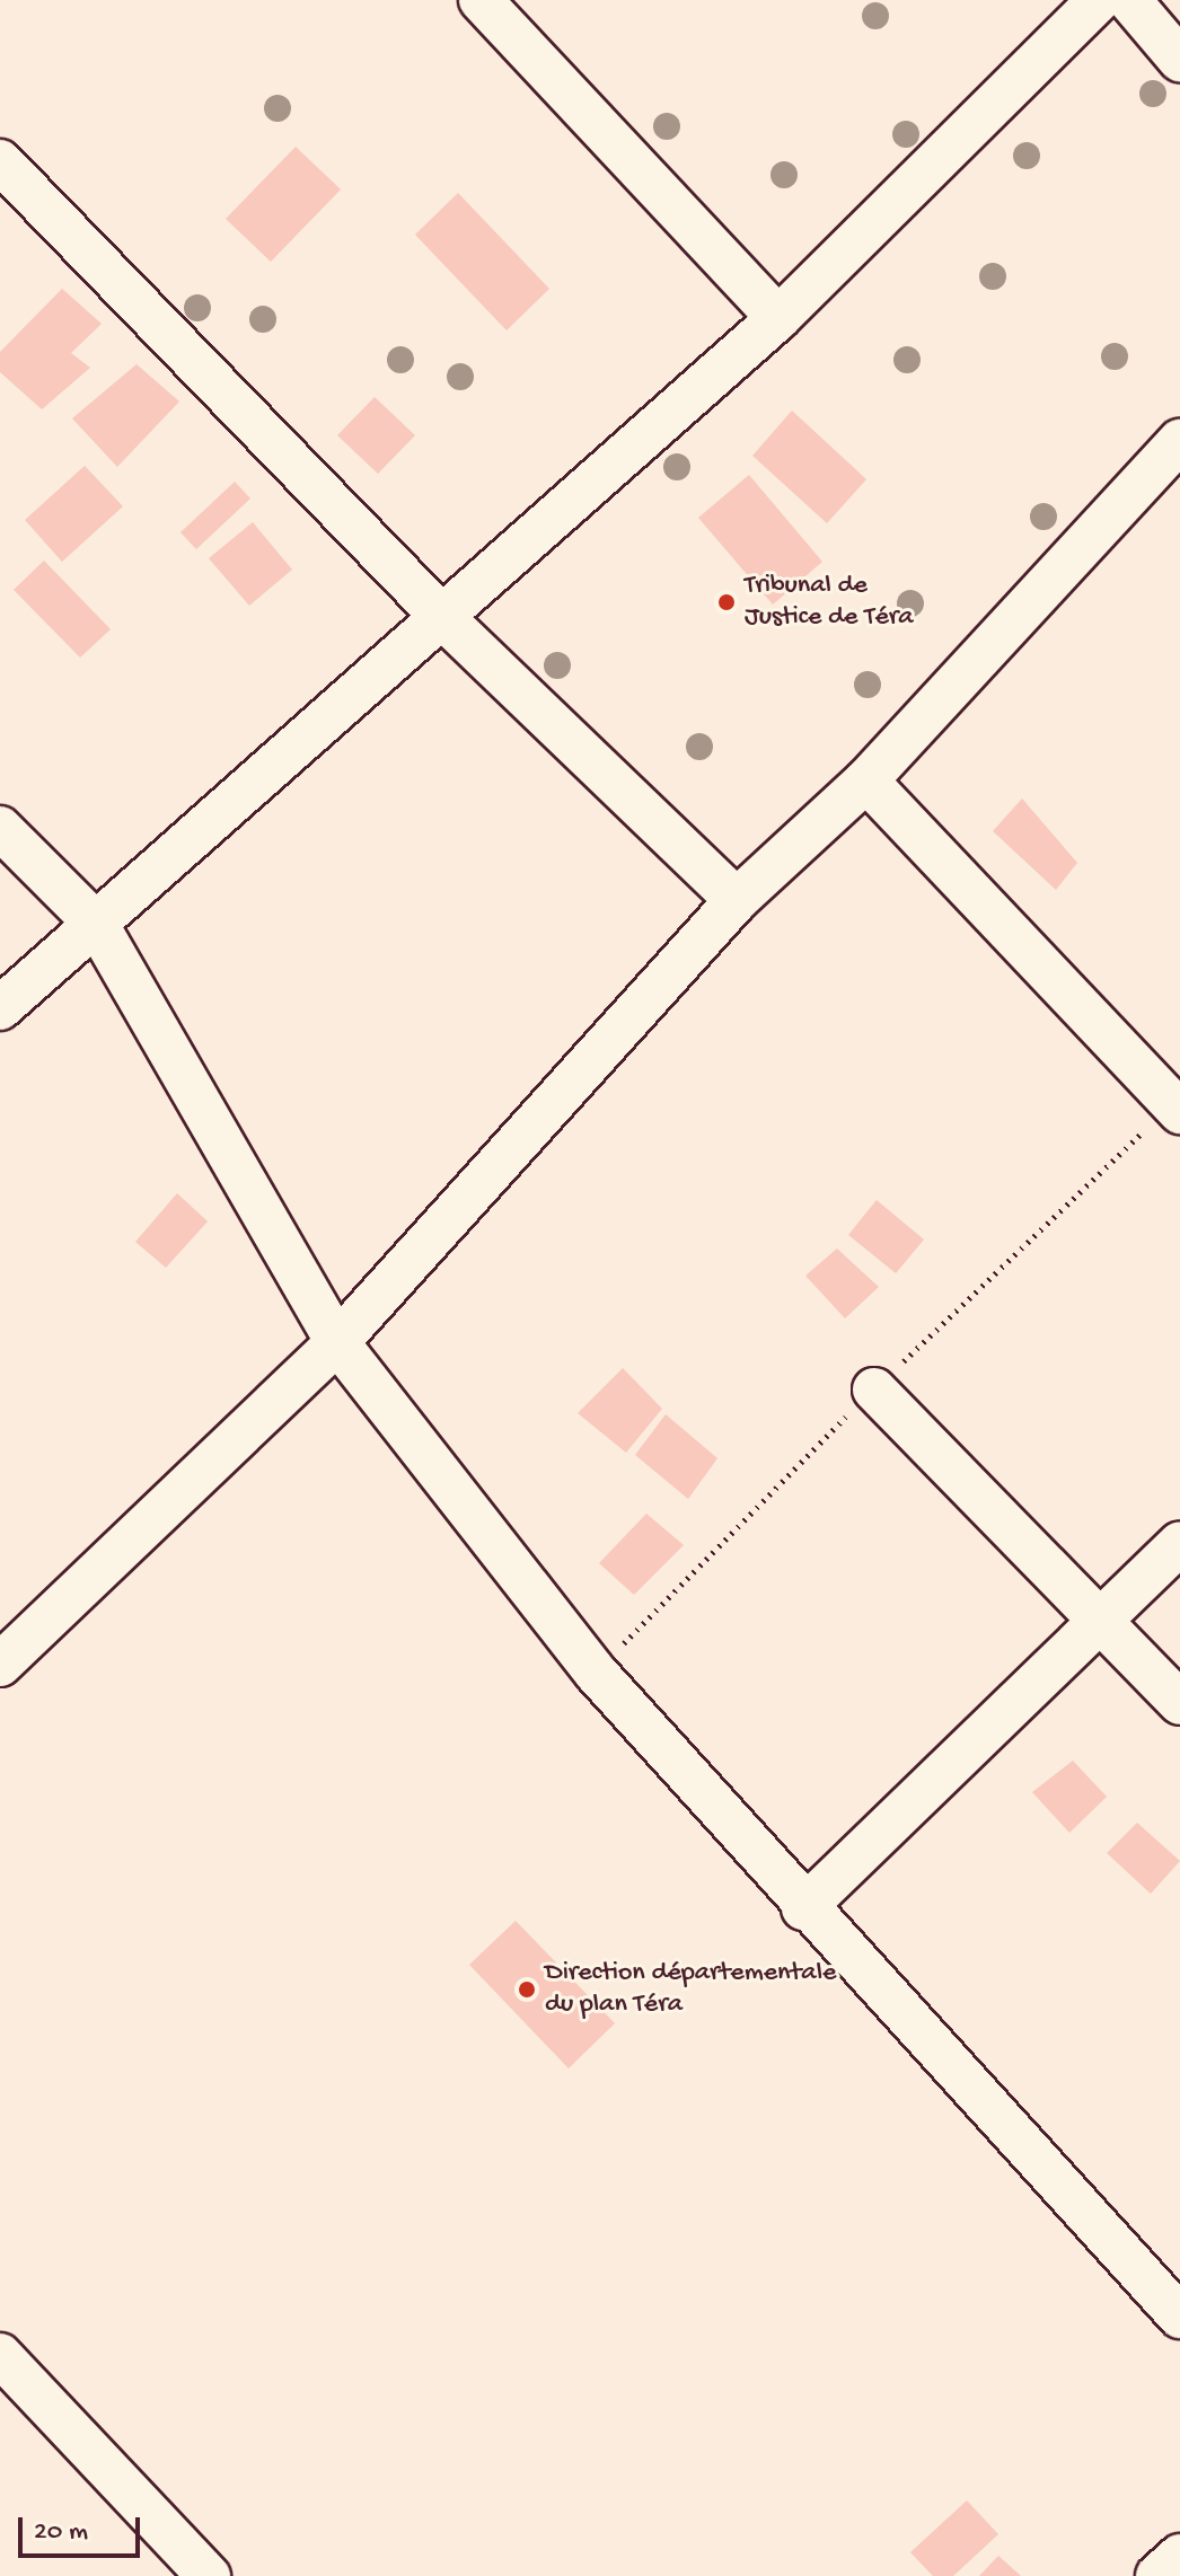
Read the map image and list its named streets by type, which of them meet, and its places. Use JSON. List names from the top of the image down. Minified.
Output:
{"places":["Tribunal de Justice de Téra","Direction départementale du plan Téra"],"scale_bar":"20 m"}
